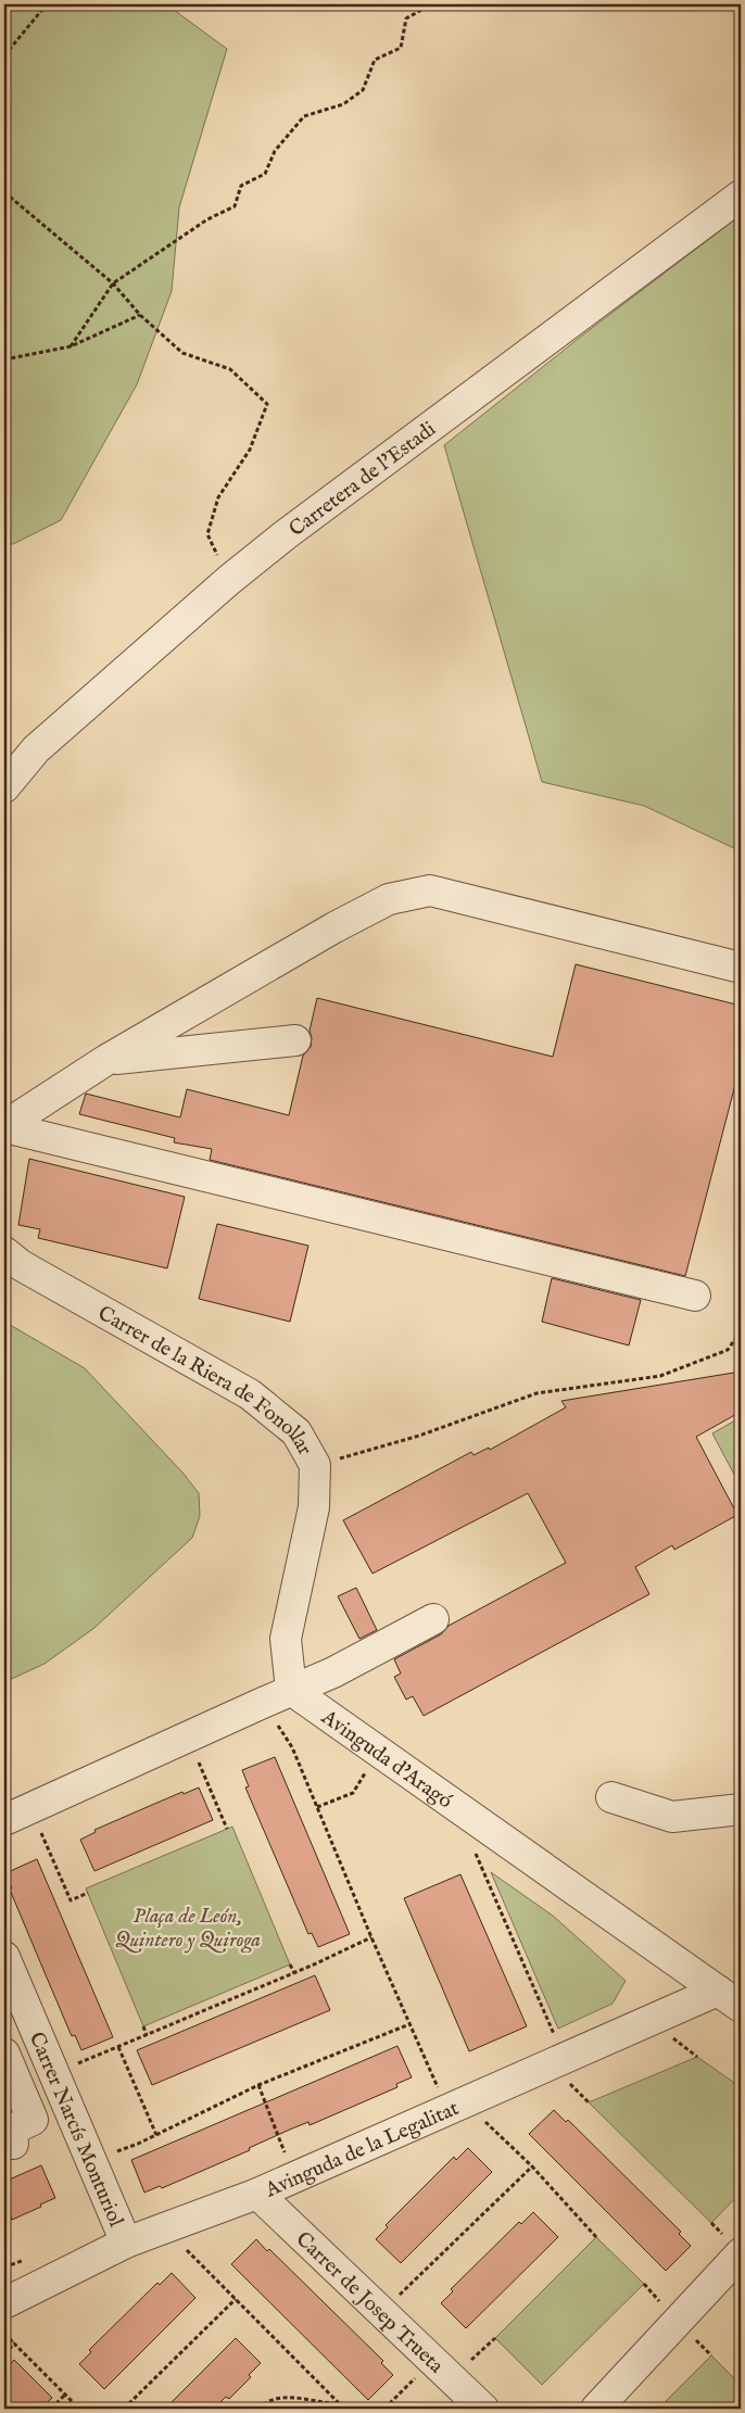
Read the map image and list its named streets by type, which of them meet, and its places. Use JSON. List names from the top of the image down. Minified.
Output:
{"streets":{"street":["Carretera de l'Estadi","Carrer de la Riera de Fonollar","Avinguda d'Aragó","Carrer Narcís Monturiol","Avinguda de la Legalitat","Carrer de Josep Trueta"]},"crossings":[["Carrer de la Riera de Fonollar","Avinguda d'Aragó"],["Avinguda d'Aragó","Avinguda de la Legalitat"],["Carrer Narcís Monturiol","Avinguda de la Legalitat"],["Avinguda de la Legalitat","Carrer de Josep Trueta"]],"parks":["Plaça de León, Quintero y Quiroga"]}
